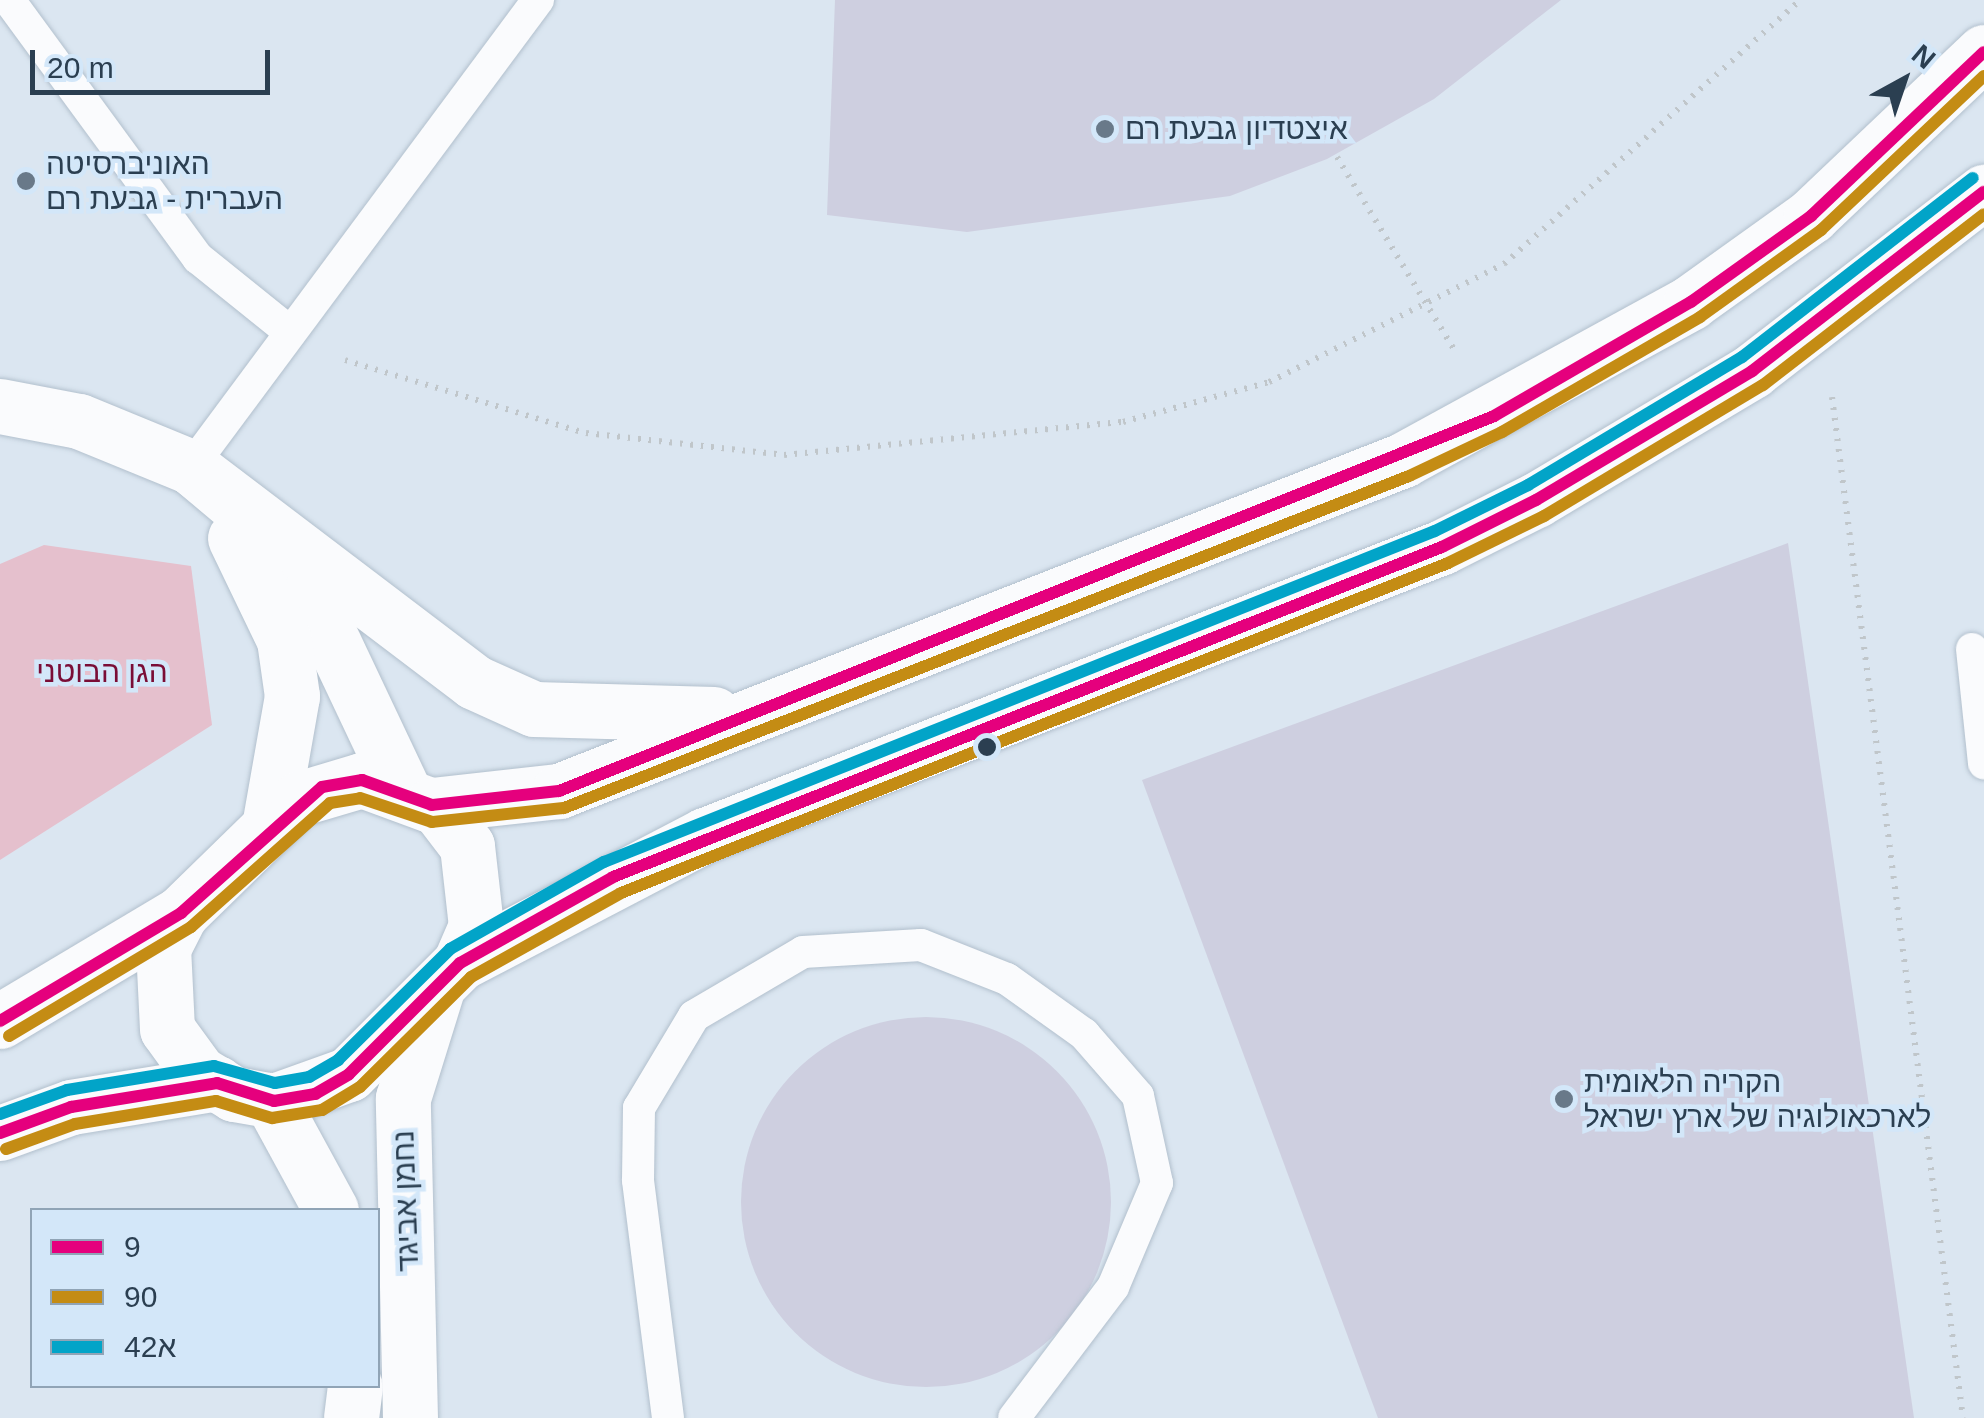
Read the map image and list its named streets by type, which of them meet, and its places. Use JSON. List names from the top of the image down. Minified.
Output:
{"streets":{"street":["נחמן אביגד"]},"parks":["הגן הבוטני"],"places":["איצטדיון גבעת רם","האוניברסיטה העברית - גבעת רם","הקריה הלאומית לארכאולוגיה של ארץ ישראל"],"lines":["transit line 9","transit line 90","transit line 42א"],"legend":["9","90","42א"],"scale_bar":"20 m","north":"top right"}
